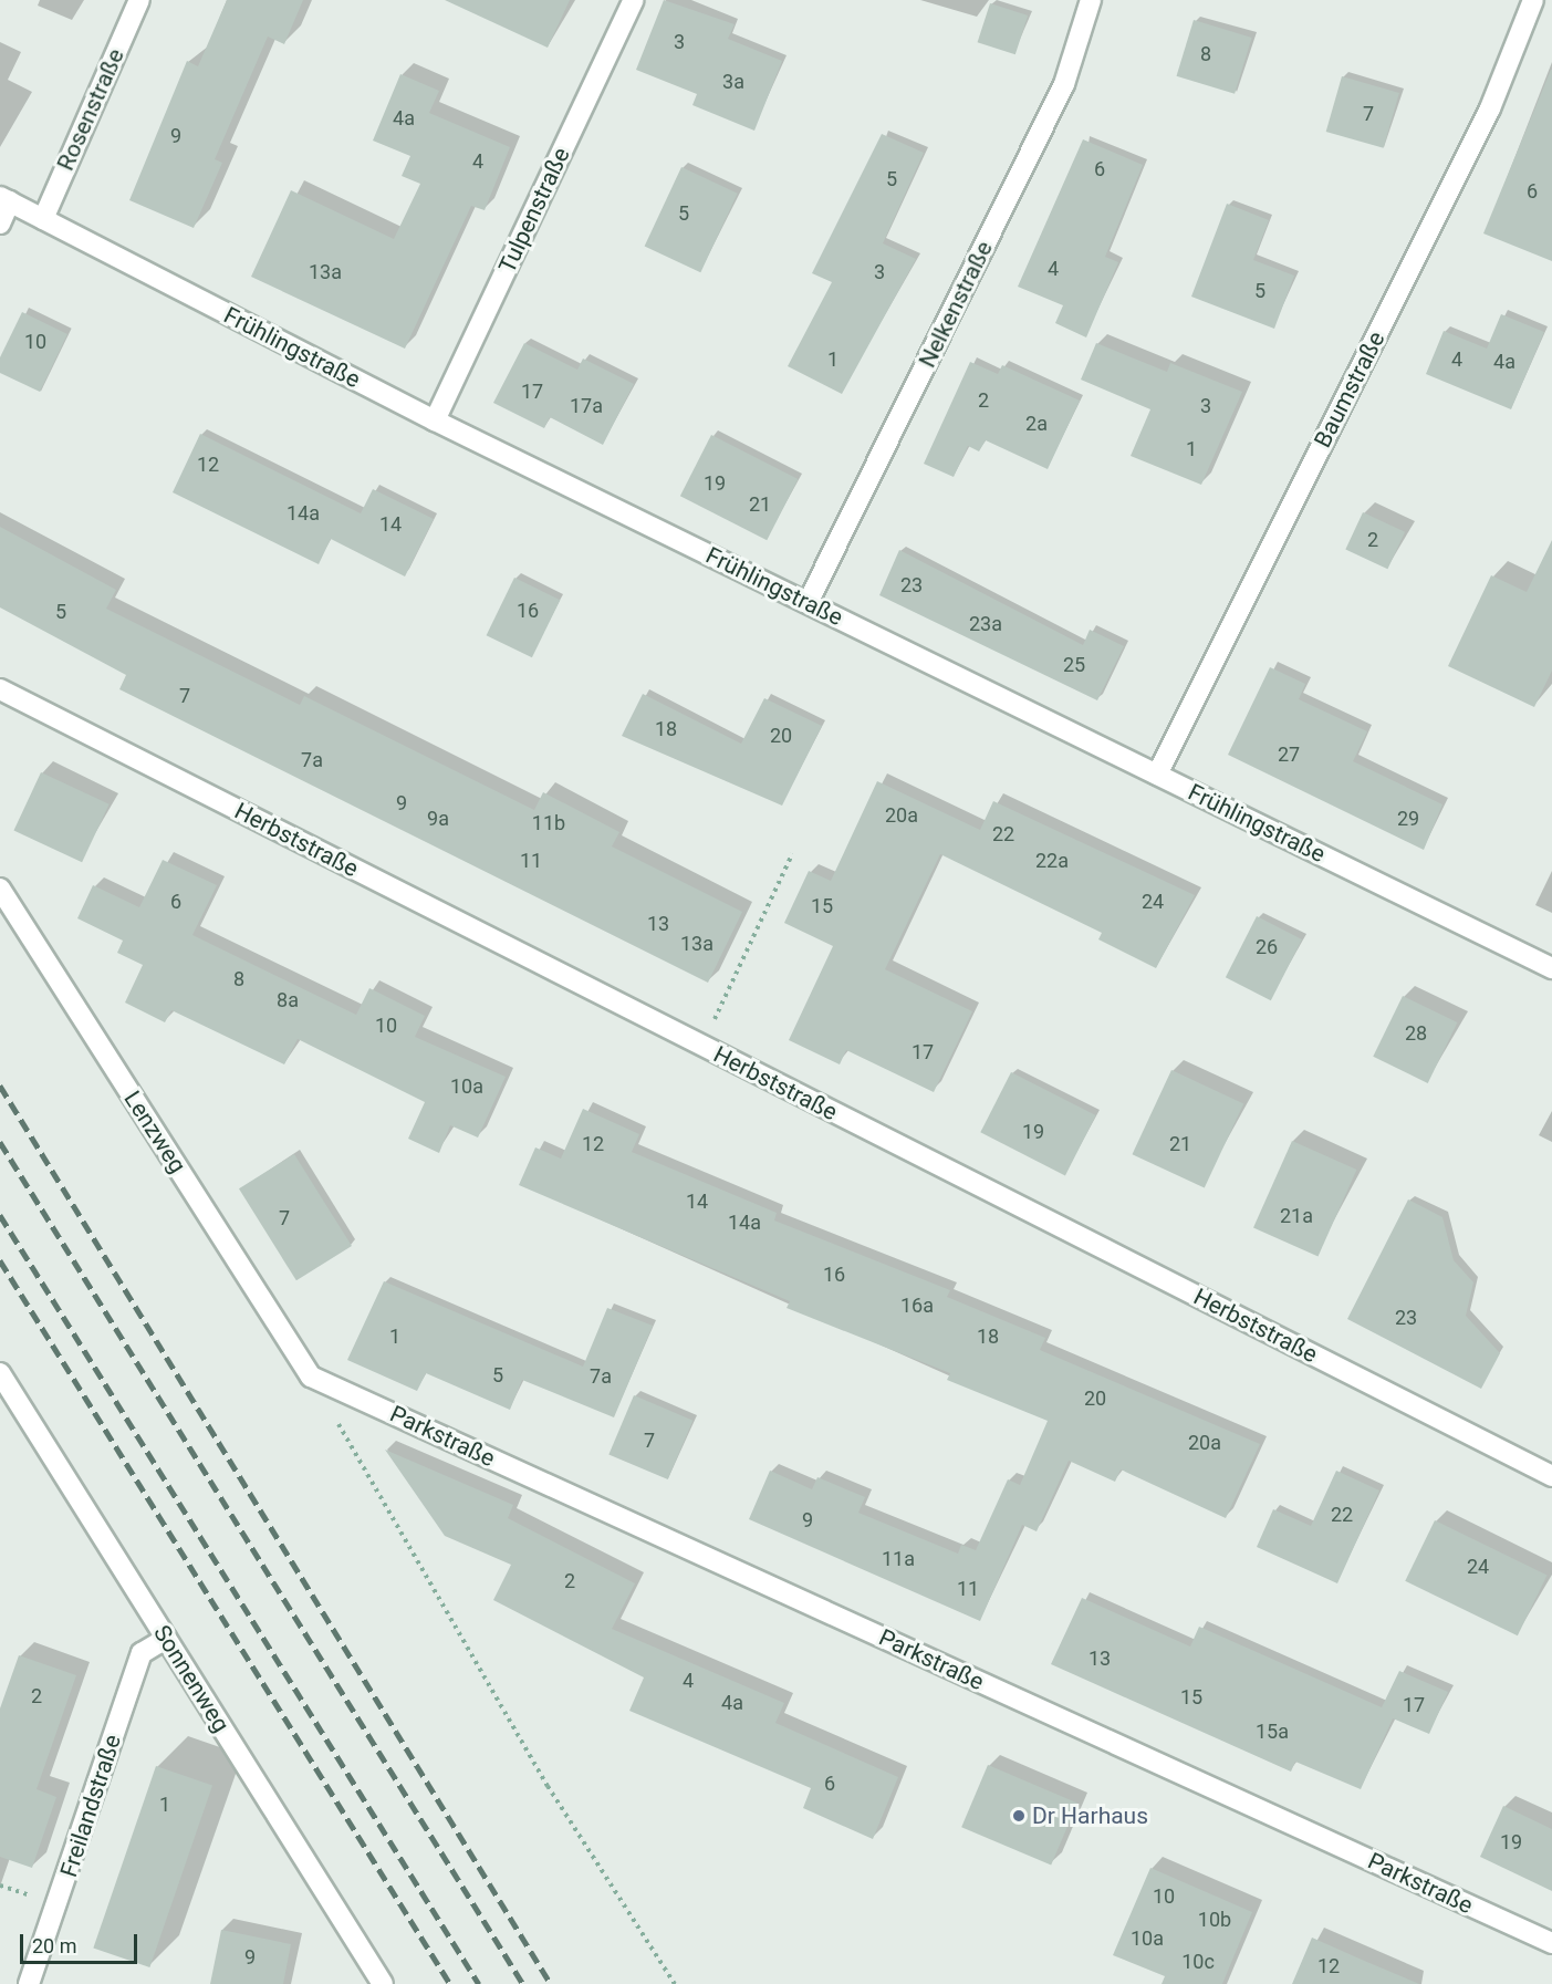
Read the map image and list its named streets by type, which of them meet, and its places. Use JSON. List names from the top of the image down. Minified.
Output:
{"streets":{"street":["Rosenstraße","Tulpenstraße","Nelkenstraße","Frühlingstraße","Baumstraße","Herbststraße","Lenzweg","Parkstraße","Sonnenweg","Freilandstraße"]},"crossings":[["Rosenstraße","Frühlingstraße"],["Tulpenstraße","Frühlingstraße"],["Nelkenstraße","Frühlingstraße"],["Frühlingstraße","Baumstraße"],["Lenzweg","Parkstraße"],["Sonnenweg","Freilandstraße"]],"places":["Dr Harhaus"],"house_numbers":["3","8","3a","7","4a","9","4","6","5","6","5","4","13a","3","5","10","1","4","4a","17","2","17a","3","2a","1","12","19","21","14a","14","2","23","16","5","23a","25","7","18","20","27","7a","9","20a","9a","29","11b","22","11","22a","6","24","15","13","13a","26","8","8a","10","28","17","10a","19","12","21","14","21a","7","14a","16","16a","23","1","18","5","7a","20","7","20a","22","9","11a","24","2","11","13","4","2","15","4a","17","15a","6","1","19","10","10b","10a","9","10c","12"],"scale_bar":"20 m"}
